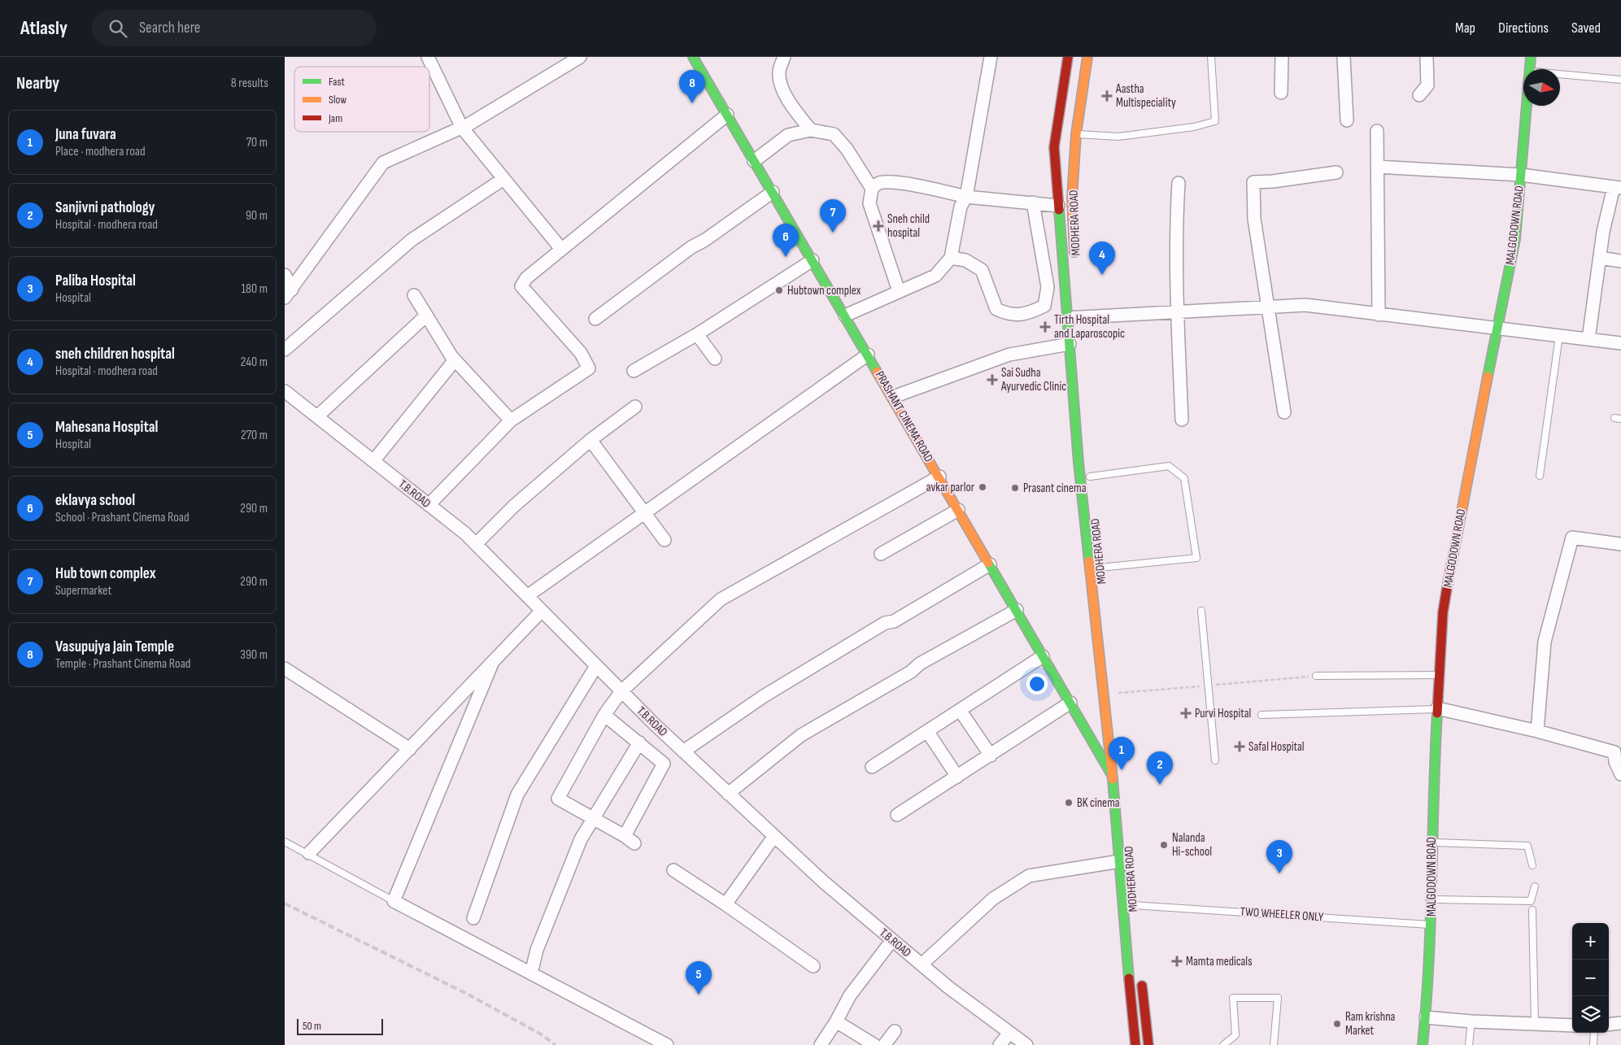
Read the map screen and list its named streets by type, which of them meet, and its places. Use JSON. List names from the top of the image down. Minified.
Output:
{"streets":{"street":["MODHERA ROAD","MALGODOWN ROAD","PRASHANT CINEMA ROAD","T.B.ROAD"],"lane":["TWO WHEELER ONLY"]},"crossings":[["MODHERA ROAD","TWO WHEELER ONLY"],["MALGODOWN ROAD","TWO WHEELER ONLY"]],"places":{"health":["Aastha Multispeciality","Sneh child hospital","Tirth Hospital and Laparoscopic","Sai Sudha Ayurvedic Clinic","Purvi Hospital","Safal Hospital","Mamta medicals"],"other":["Hubtown complex","avkar parlor","Prasant cinema","BK cinema","Nalanda Hi-school","Ram krishna Market"]},"legend":["Fast","Slow","Jam"],"scale_bar":"50 m","north":"right","page":{"header":"Atlasly","search":"Search here","nav":["Map","Directions","Saved"],"heading":["Nearby","8 results"],"pins":["8","7","6","4","1","2","3","5"],"list":[{"mark":"1","name":"Juna fuvara","note":"Place · modhera road","value":"70 m"},{"mark":"2","name":"Sanjivni pathology","note":"Hospital · modhera road","value":"90 m"},{"mark":"3","name":"Paliba Hospital","note":"Hospital","value":"180 m"},{"mark":"4","name":"sneh children hospital","note":"Hospital · modhera road","value":"240 m"},{"mark":"5","name":"Mahesana Hospital","note":"Hospital","value":"270 m"},{"mark":"6","name":"eklavya school","note":"School · Prashant Cinema Road","value":"290 m"},{"mark":"7","name":"Hub town complex","note":"Supermarket","value":"290 m"},{"mark":"8","name":"Vasupujya Jain Temple","note":"Temple · Prashant Cinema Road","value":"390 m"}],"map_buttons":["+","−"],"scale":"50 m"}}
